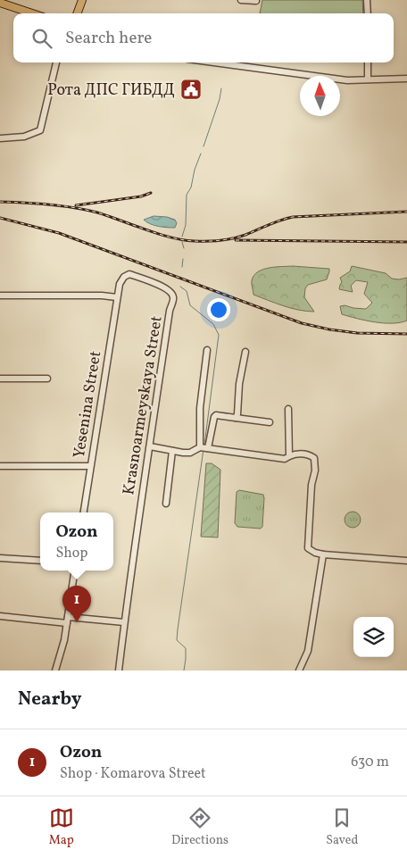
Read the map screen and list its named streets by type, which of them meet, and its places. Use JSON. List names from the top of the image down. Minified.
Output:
{"streets":{"street":["Yesenina Street","Krasnoarmeyskaya Street"]},"crossings":[["Yesenina Street","Krasnoarmeyskaya Street"]],"places":{"public building":["Рота ДПС ГИБДД"]},"north":"top","page":{"search":"Search here","popup":["Ozon","Shop"],"pins":"1","heading":"Nearby","list":[{"mark":"1","name":"Ozon","note":"Shop · Kоmarova Street","value":"630 m"}],"nav":["Map","Directions","Saved"]}}
